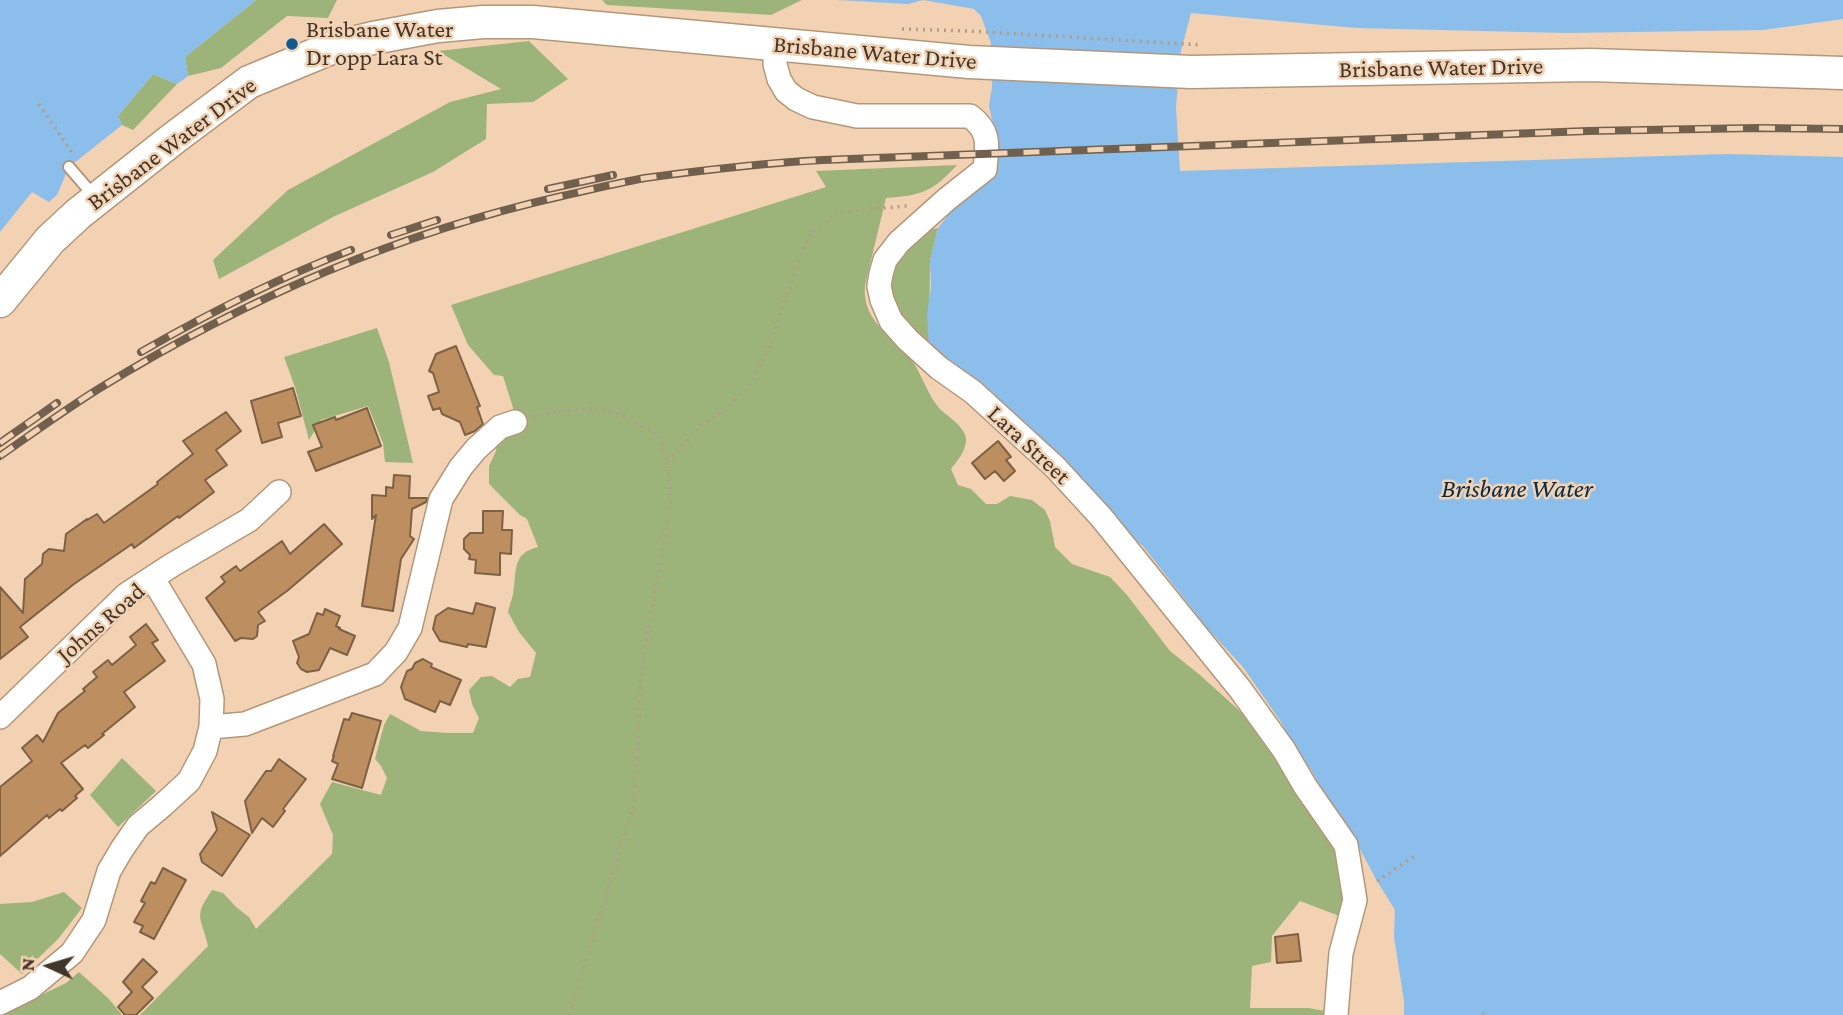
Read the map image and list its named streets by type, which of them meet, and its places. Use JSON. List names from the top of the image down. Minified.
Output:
{"streets":{"main road":["Brisbane Water Drive"],"street":["Lara Street","Johns Road"]},"crossings":[["Brisbane Water Drive","Lara Street"]],"water":["Brisbane Water"],"places":["Brisbane Water Dr opp Lara St"],"north":"left"}
